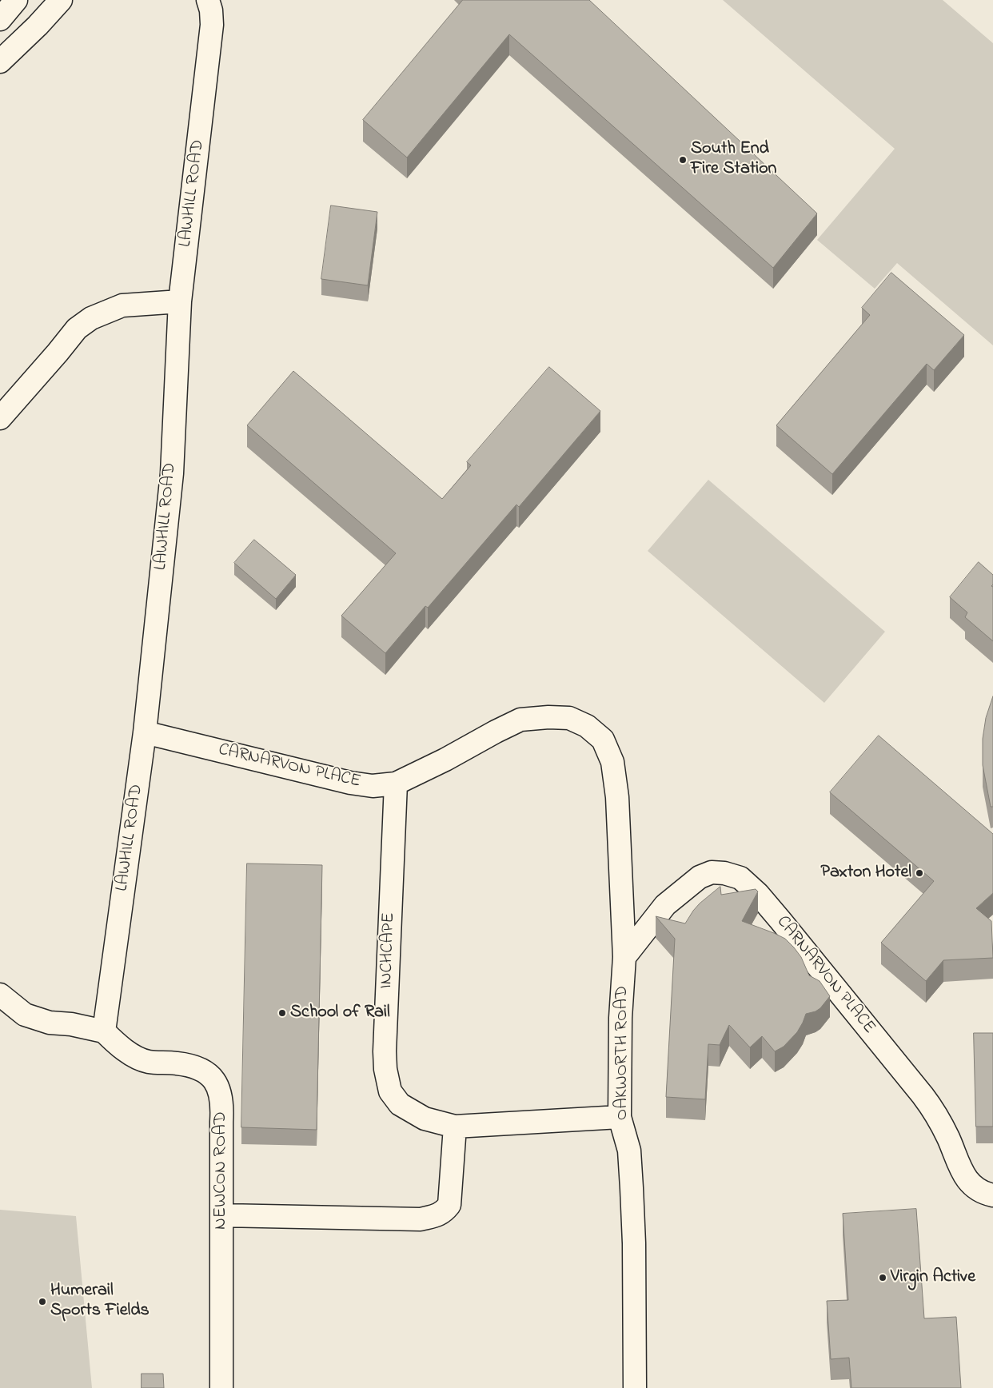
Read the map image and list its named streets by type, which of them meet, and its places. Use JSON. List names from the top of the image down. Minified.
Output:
{"streets":{"street":["LAWHILL ROAD","CARNARVON PLACE","INCHCAPE","OAKWORTH ROAD","NEWCON ROAD"]},"crossings":[["LAWHILL ROAD","CARNARVON PLACE"],["LAWHILL ROAD","NEWCON ROAD"],["CARNARVON PLACE","INCHCAPE"],["CARNARVON PLACE","OAKWORTH ROAD"],["INCHCAPE","OAKWORTH ROAD"]],"places":["South End Fire Station","Paxton Hotel","School of Rail","Virgin Active","Humerail Sports Fields"]}
